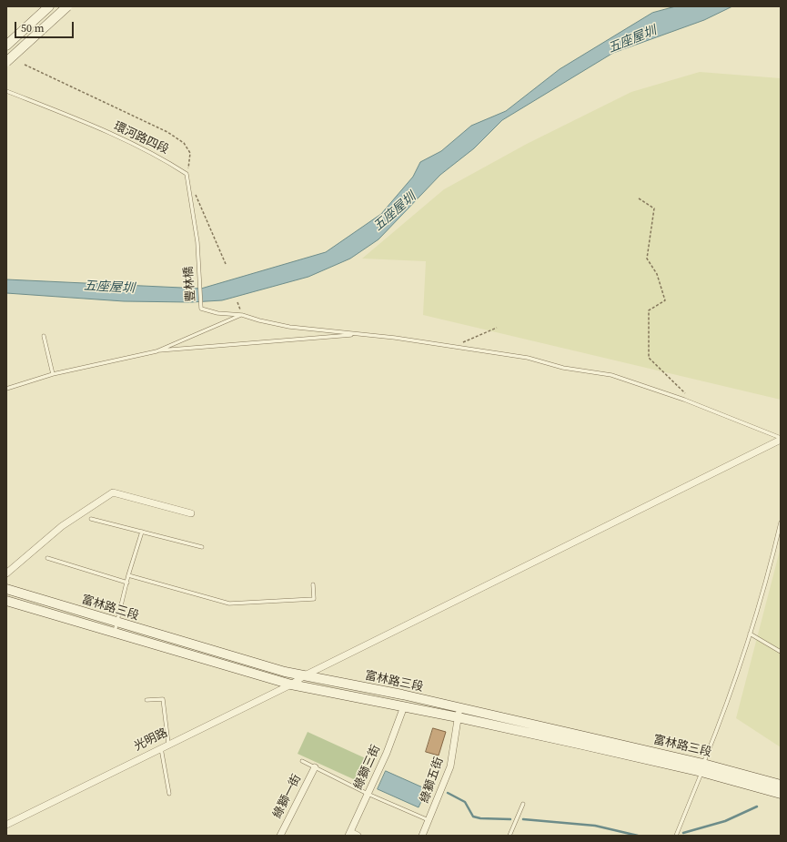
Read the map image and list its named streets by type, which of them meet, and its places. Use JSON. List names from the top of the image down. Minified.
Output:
{"streets":{"main road":["富林路三段"],"street":["光明路","綠獅三街","綠獅五街","綠獅一街"],"lane":["環河路四段","豐林橋"]},"crossings":[["環河路四段","豐林橋"],["富林路三段","光明路"],["富林路三段","綠獅三街"],["富林路三段","綠獅五街"]],"water":["五座屋圳"],"scale_bar":"50 m"}
